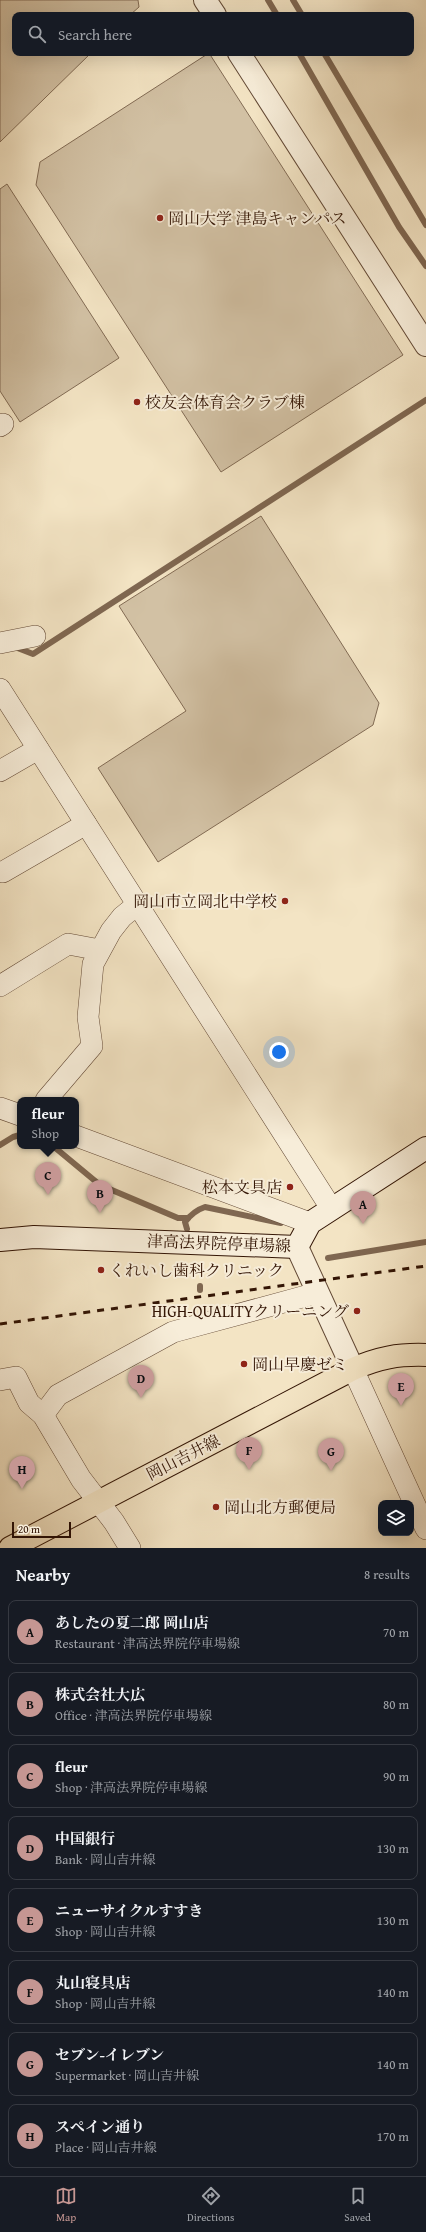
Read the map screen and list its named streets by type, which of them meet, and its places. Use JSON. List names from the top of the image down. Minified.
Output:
{"streets":{"main road":["岡山吉井線"],"street":["津高法界院停車場線"]},"places":["岡山大学 津島キャンパス","校友会体育会クラブ棟","岡山市立岡北中学校","松本文具店","くれいし歯科クリニック","HIGH-QUALITYクリーニング","岡山早慶ゼミ","岡山北方郵便局"],"scale_bar":"20 m","page":{"search":"Search here","popup":["fleur","Shop"],"pins":["C","B","A","D","E","F","G","H"],"scale":"20 m","heading":["Nearby","8 results"],"list":[{"mark":"A","name":"あしたの夏二郎 岡山店","note":"Restaurant · 津高法界院停車場線","value":"70 m"},{"mark":"B","name":"株式会社大広","note":"Office · 津高法界院停車場線","value":"80 m"},{"mark":"C","name":"fleur","note":"Shop · 津高法界院停車場線","value":"90 m"},{"mark":"D","name":"中国銀行","note":"Bank · 岡山吉井線","value":"130 m"},{"mark":"E","name":"ニューサイクルすすき","note":"Shop · 岡山吉井線","value":"130 m"},{"mark":"F","name":"丸山寝具店","note":"Shop · 岡山吉井線","value":"140 m"},{"mark":"G","name":"セブン-イレブン","note":"Supermarket · 岡山吉井線","value":"140 m"},{"mark":"H","name":"スペイン通り","note":"Place · 岡山吉井線","value":"170 m"}],"nav":["Map","Directions","Saved"]}}
